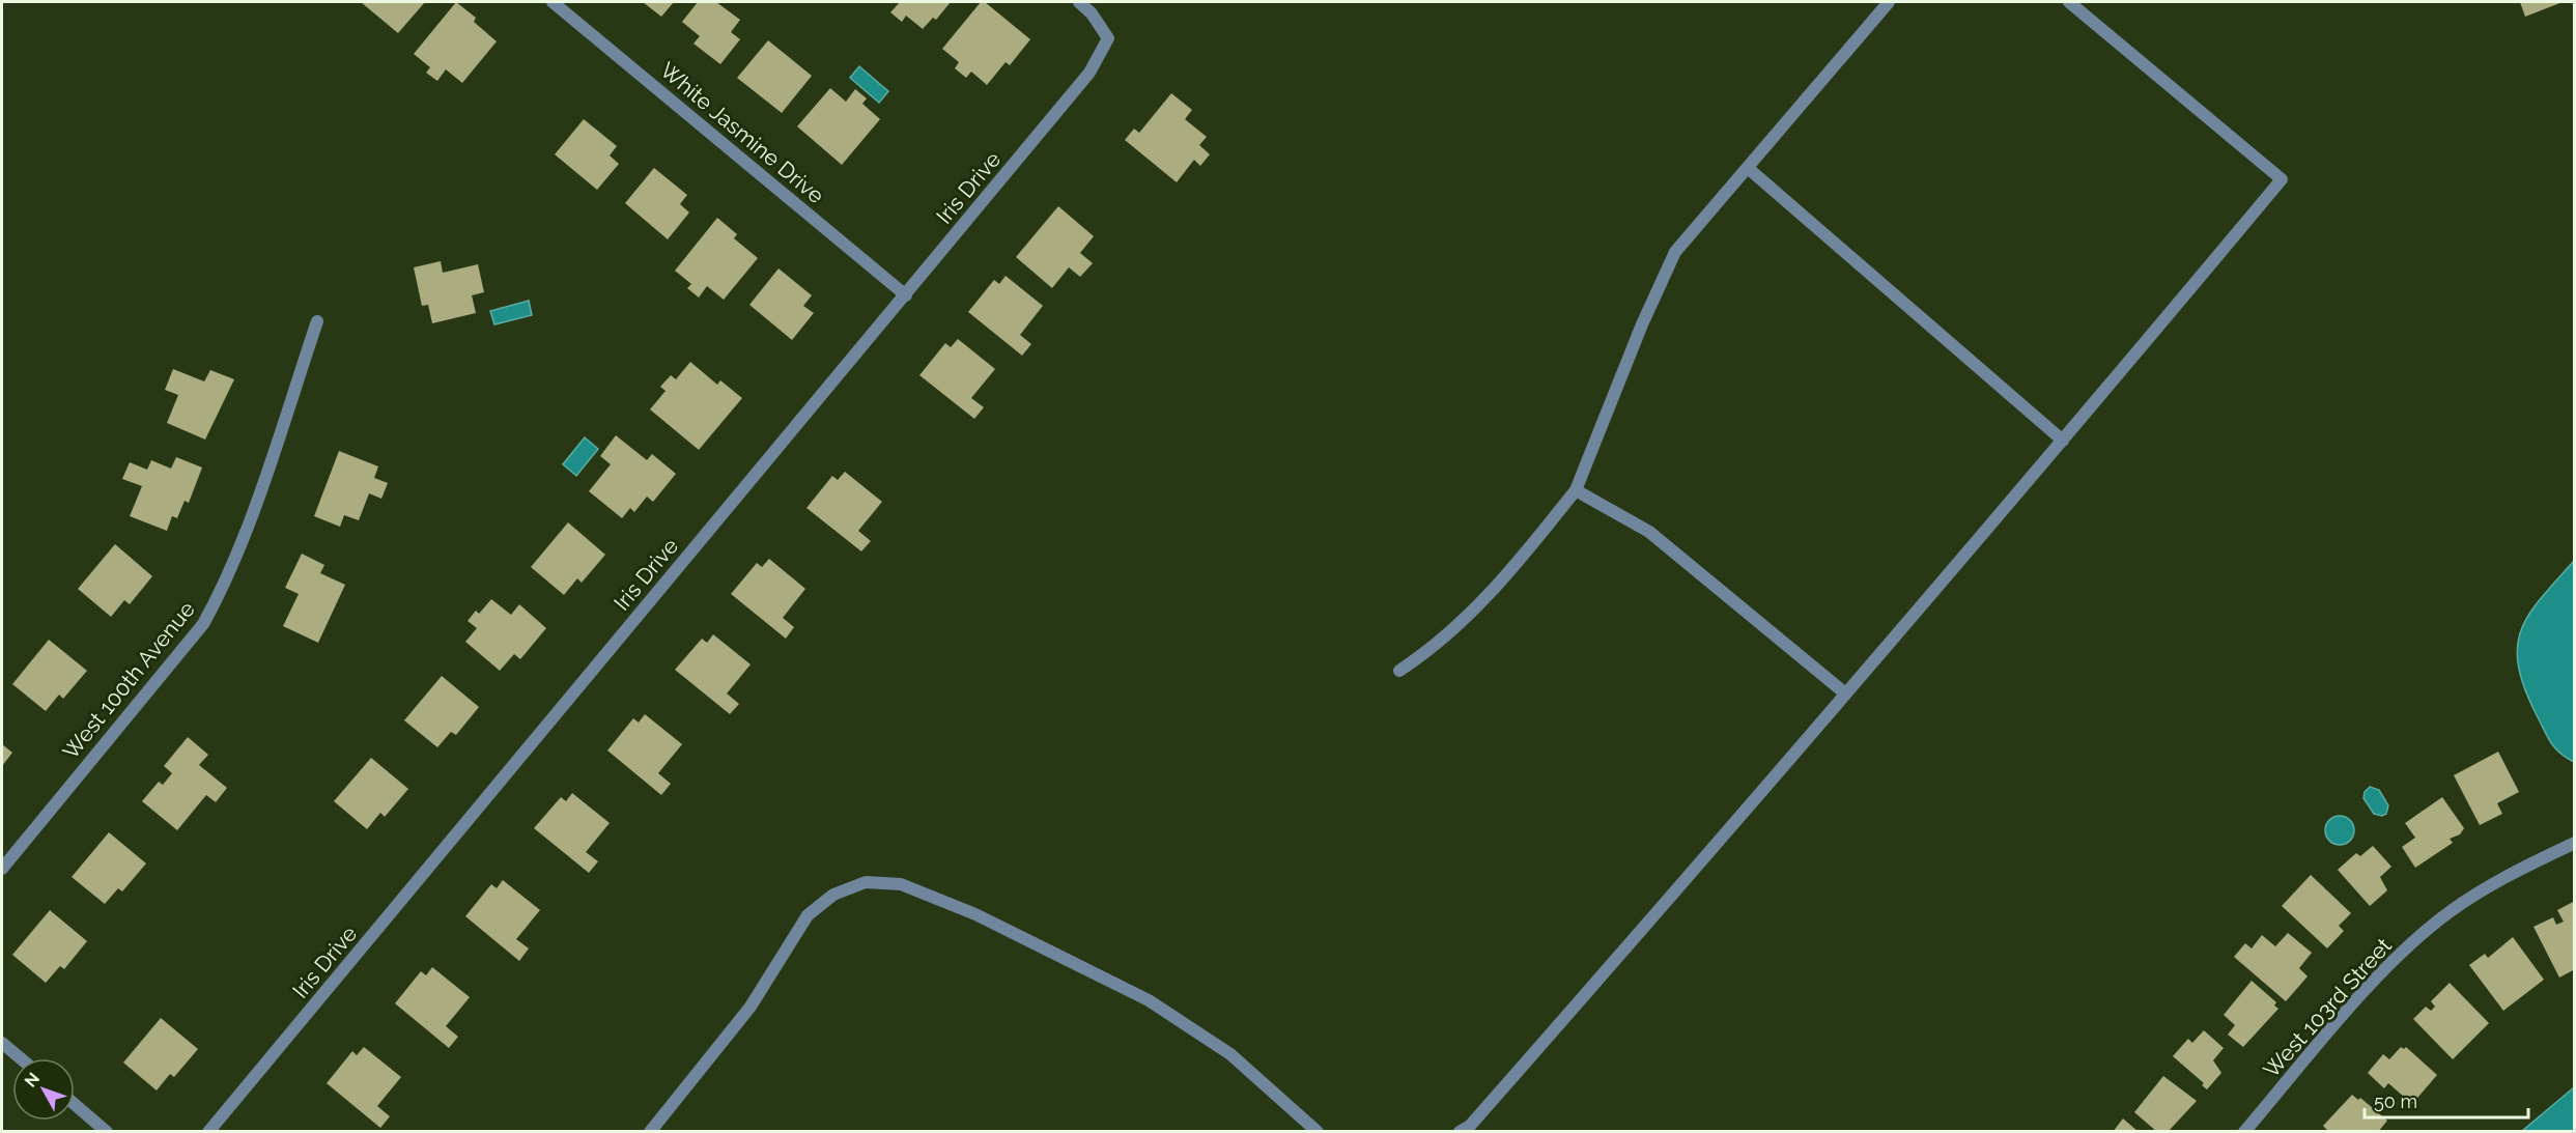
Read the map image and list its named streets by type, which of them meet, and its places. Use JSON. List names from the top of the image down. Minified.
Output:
{"streets":{"street":["White Jasmine Drive","Iris Drive","West 100th Avenue","West 103rd Street"]},"crossings":[["White Jasmine Drive","Iris Drive"]],"scale_bar":"50 m","north":"top left"}
